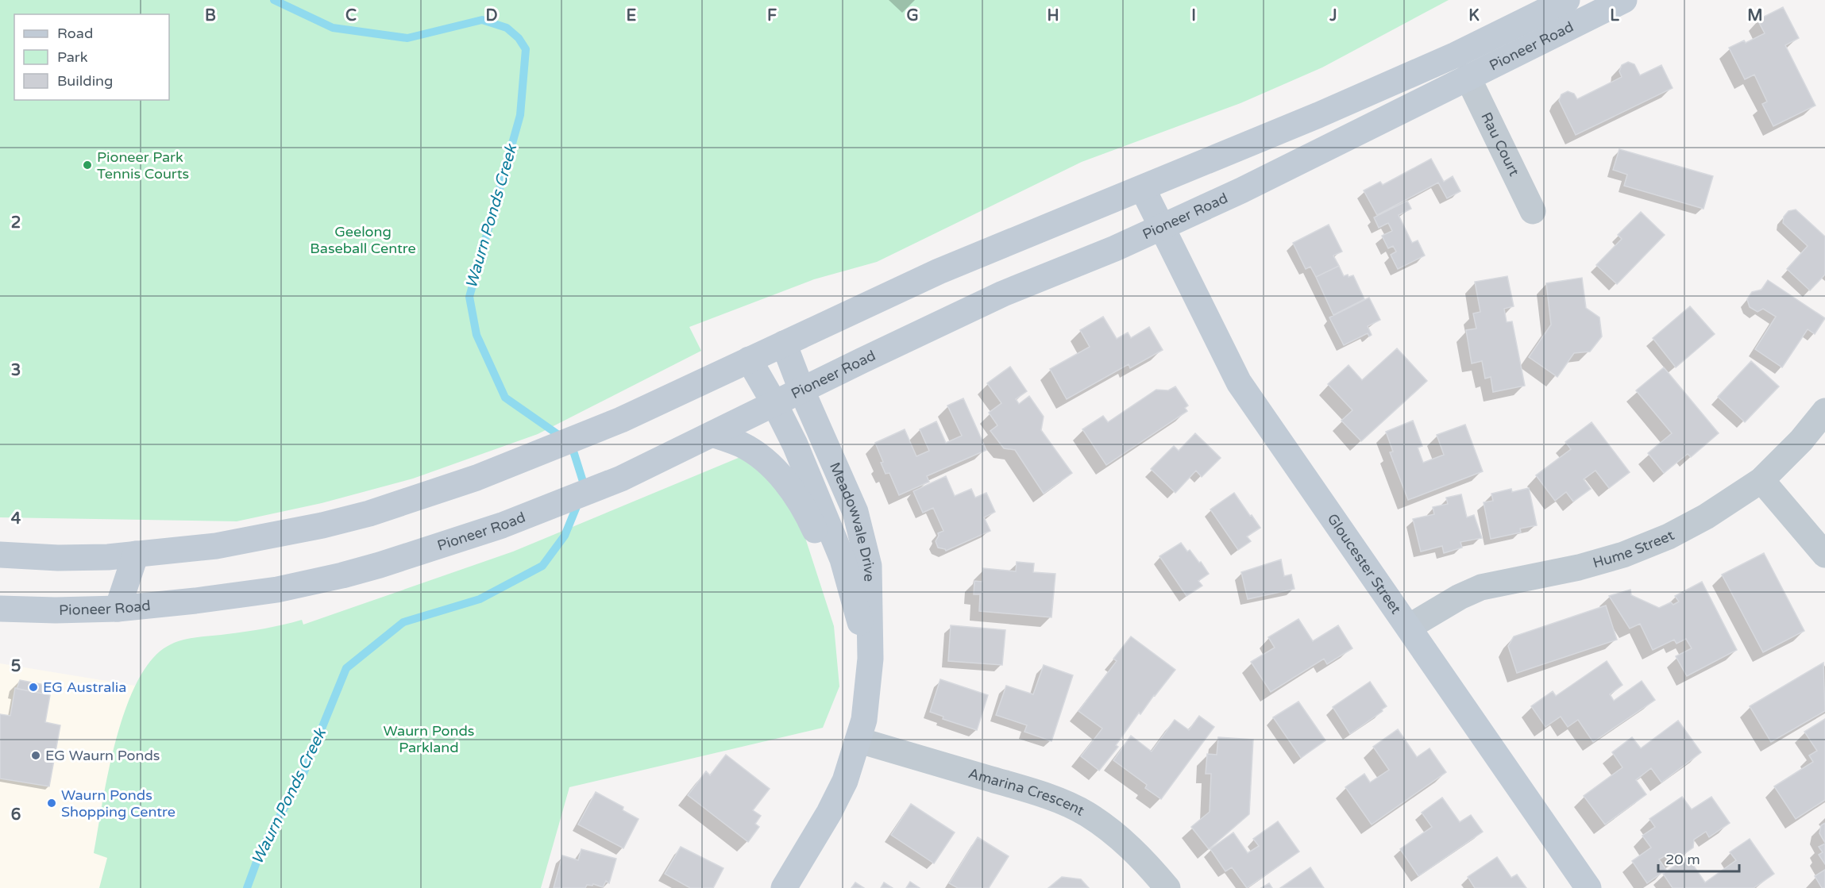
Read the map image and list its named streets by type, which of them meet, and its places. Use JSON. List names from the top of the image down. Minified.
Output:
{"streets":{"main road":["Pioneer Road","Meadowvale Drive","Gloucester Street"],"street":["Rau Court","Hume Street","Amarina Crescent"]},"crossings":[["Pioneer Road","Rau Court"],["Pioneer Road","Meadowvale Drive"],["Pioneer Road","Gloucester Street"],["Meadowvale Drive","Amarina Crescent"],["Hume Street","Gloucester Street"]],"water":["Waurn Ponds Creek"],"parks":["Geelong Baseball Centre","Waurn Ponds Parkland"],"places":["Pioneer Park Tennis Courts","EG Australia","EG Waurn Ponds","Waurn Ponds Shopping Centre"],"legend":["Road","Park","Building"],"scale_bar":"20 m","grid":{"columns":["B","C","D","E","F","G","H","I","J","K","L","M"],"rows":["2","3","4","5","6"]}}
